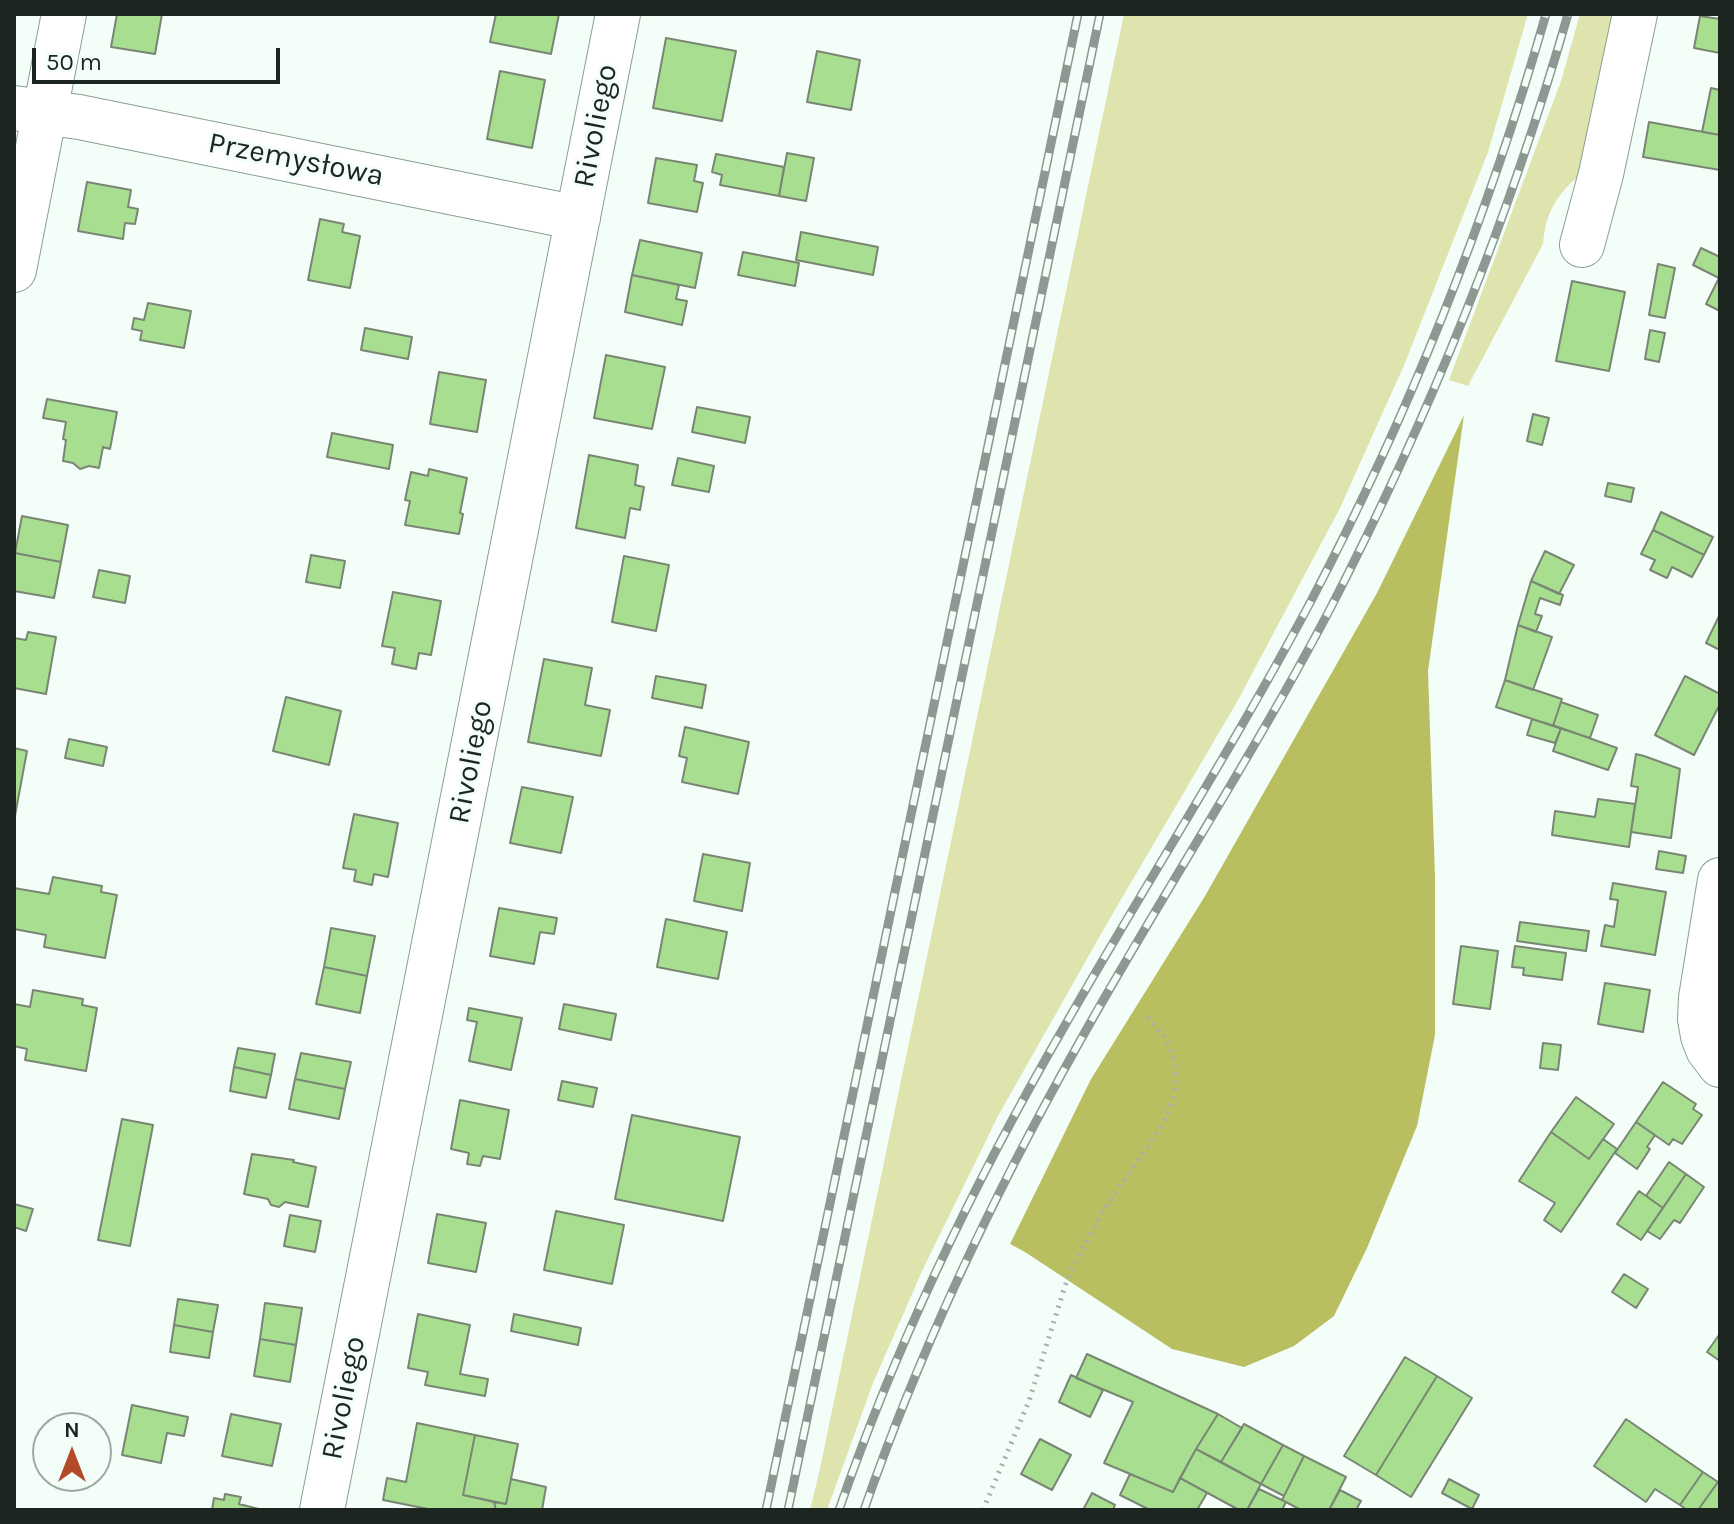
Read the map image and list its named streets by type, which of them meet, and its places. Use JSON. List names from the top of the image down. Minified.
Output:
{"streets":{"street":["Rivoliego","Przemysłowa"]},"crossings":[["Rivoliego","Przemysłowa"]],"scale_bar":"50 m","north":"top"}
